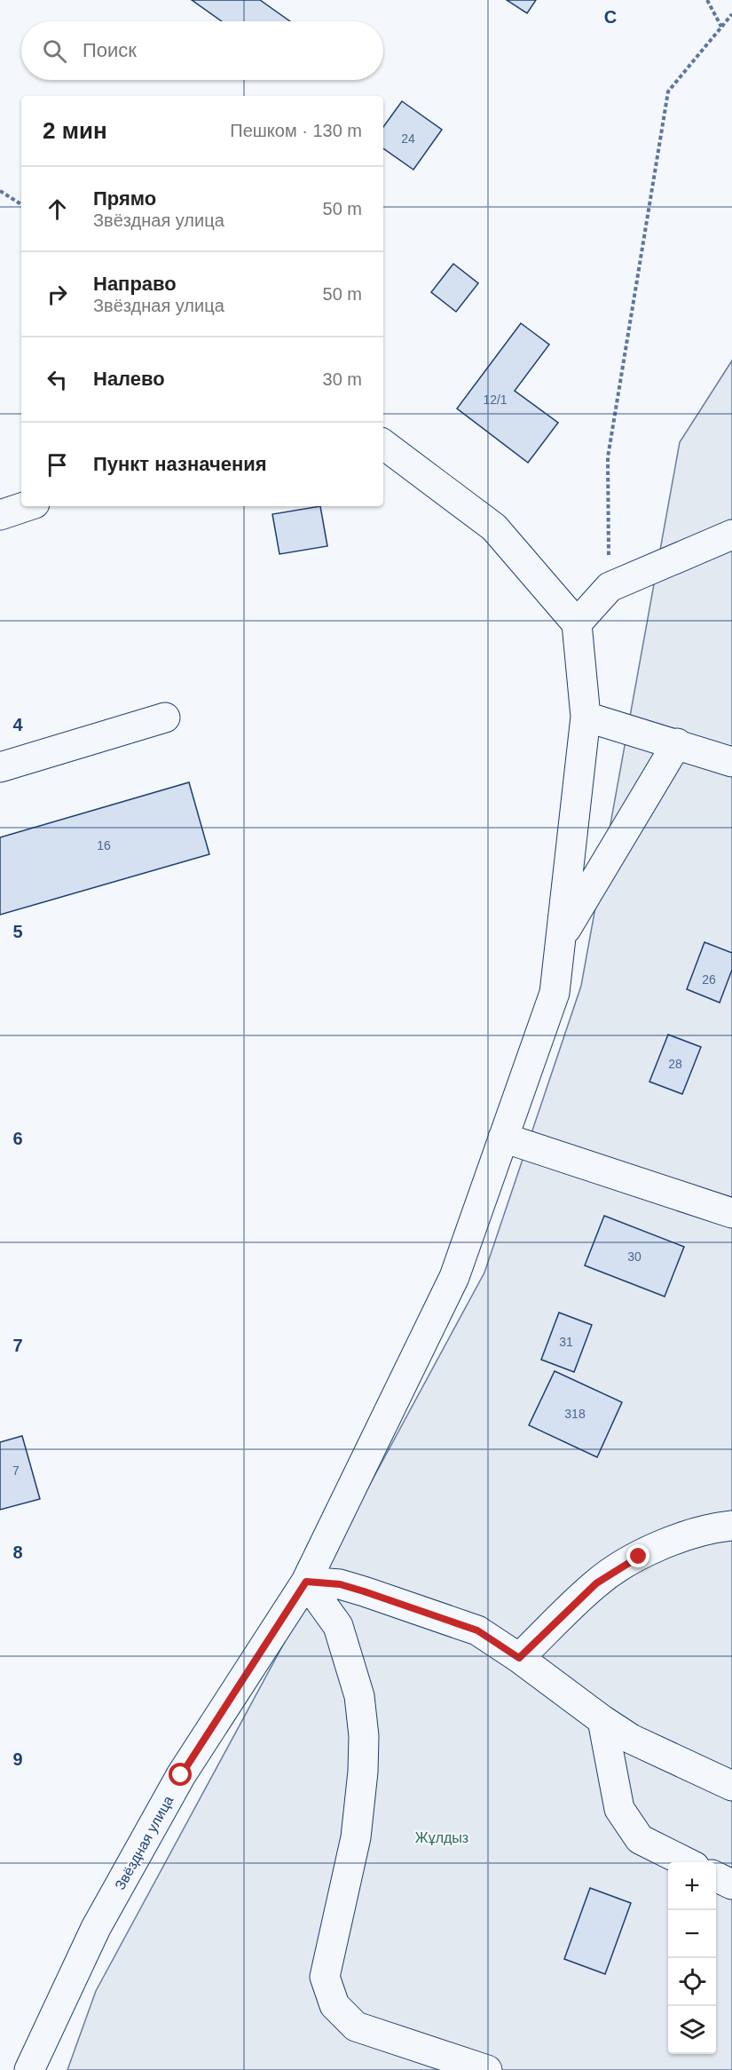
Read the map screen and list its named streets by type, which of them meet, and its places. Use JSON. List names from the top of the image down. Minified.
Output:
{"streets":{"street":["Звёздная улица"]},"parks":["Жұлдыз"],"house_numbers":["24","12/1","16","26","28","30","31","318","7"],"page":{"search":"Поиск","heading":["2 мин","Пешком · 130 m"],"list":[["Прямо","Звёздная улица","50 m"],["Направо","Звёздная улица","50 m"],["Налево","30 m"],"Пункт назначения"],"map_buttons":["+","−"]},"grid":{"columns":["C"],"rows":["4","5","6","7","8","9"]}}
